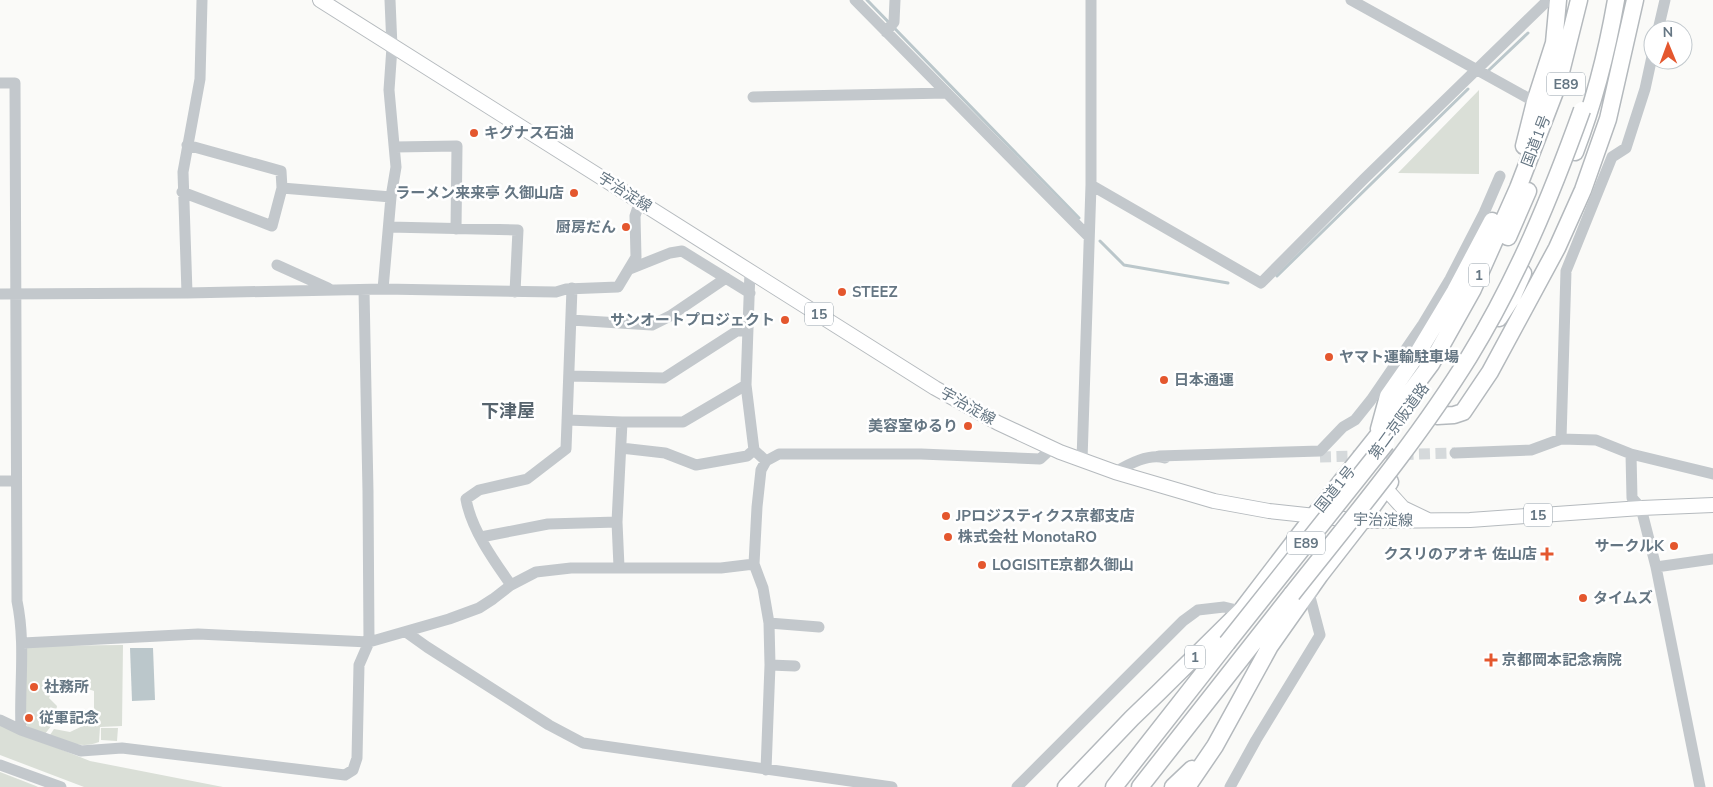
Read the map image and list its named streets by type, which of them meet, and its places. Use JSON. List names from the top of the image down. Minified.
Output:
{"streets":{"highway":["E89","国道1号","1","第二京阪道路"],"main road":["宇治淀線","15"]},"crossings":[["国道1号","宇治淀線"]],"districts":["下津屋"],"places":{"other":["キグナス石油","ラーメン来来亭 久御山店","厨房だん","STEEZ","サンオートプロジェクト","ヤマト運輸駐車場","日本通運","美容室ゆるり","JPロジスティクス京都支店","株式会社 MonotaRO","サークルK","LOGISITE京都久御山","タイムズ","社務所","従軍記念"],"health":["クスリのアオキ 佐山店","京都岡本記念病院"]},"north":"top"}
